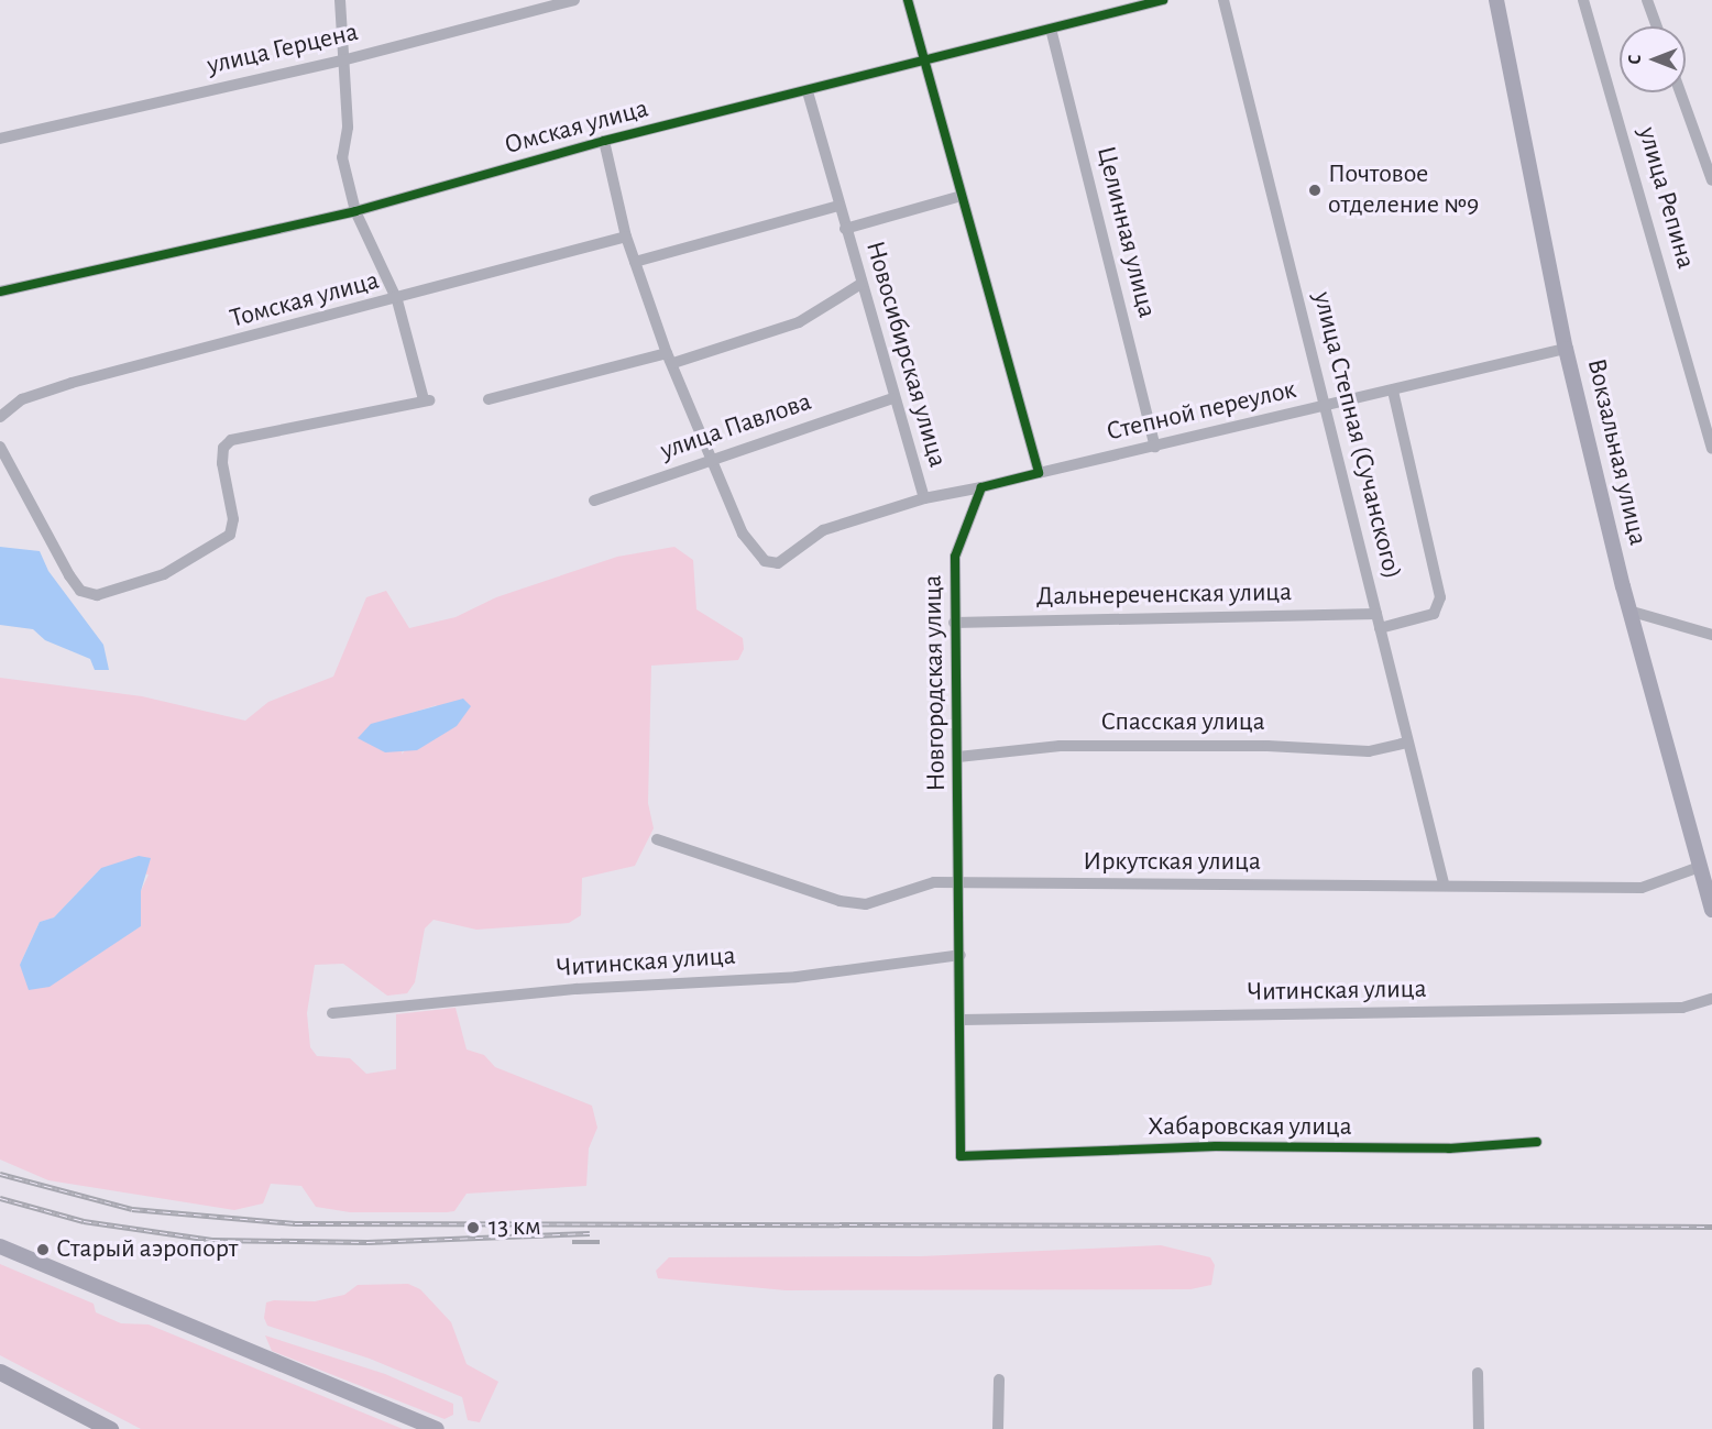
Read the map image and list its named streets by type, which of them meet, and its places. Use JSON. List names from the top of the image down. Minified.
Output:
{"streets":{"main road":["Вокзальная улица"],"street":["улица Герцена","Омская улица","улица Репина","Целинная улица","Томская улица","Новосибирская улица","Степной переулок","улица Павлова","улица Степная (Сучанского)","Дальнереченская улица","Новгородская улица","Спасская улица","Иркутская улица","Читинская улица","Хабаровская улица"]},"crossings":[["Омская улица","Целинная улица"],["Омская улица","Новосибирская улица"],["Целинная улица","Степной переулок"],["Новосибирская улица","улица Павлова"],["Степной переулок","улица Степная (Сучанского)"],["Степной переулок","Вокзальная улица"],["улица Степная (Сучанского)","Дальнереченская улица"],["улица Степная (Сучанского)","Спасская улица"],["улица Степная (Сучанского)","Иркутская улица"],["Вокзальная улица","Иркутская улица"],["Дальнереченская улица","Новгородская улица"],["Новгородская улица","Спасская улица"],["Новгородская улица","Иркутская улица"],["Новгородская улица","Читинская улица"],["Новгородская улица","Хабаровская улица"]],"places":["Почтовое отделение №9","13 км","Старый аэропорт"],"north":"left"}
